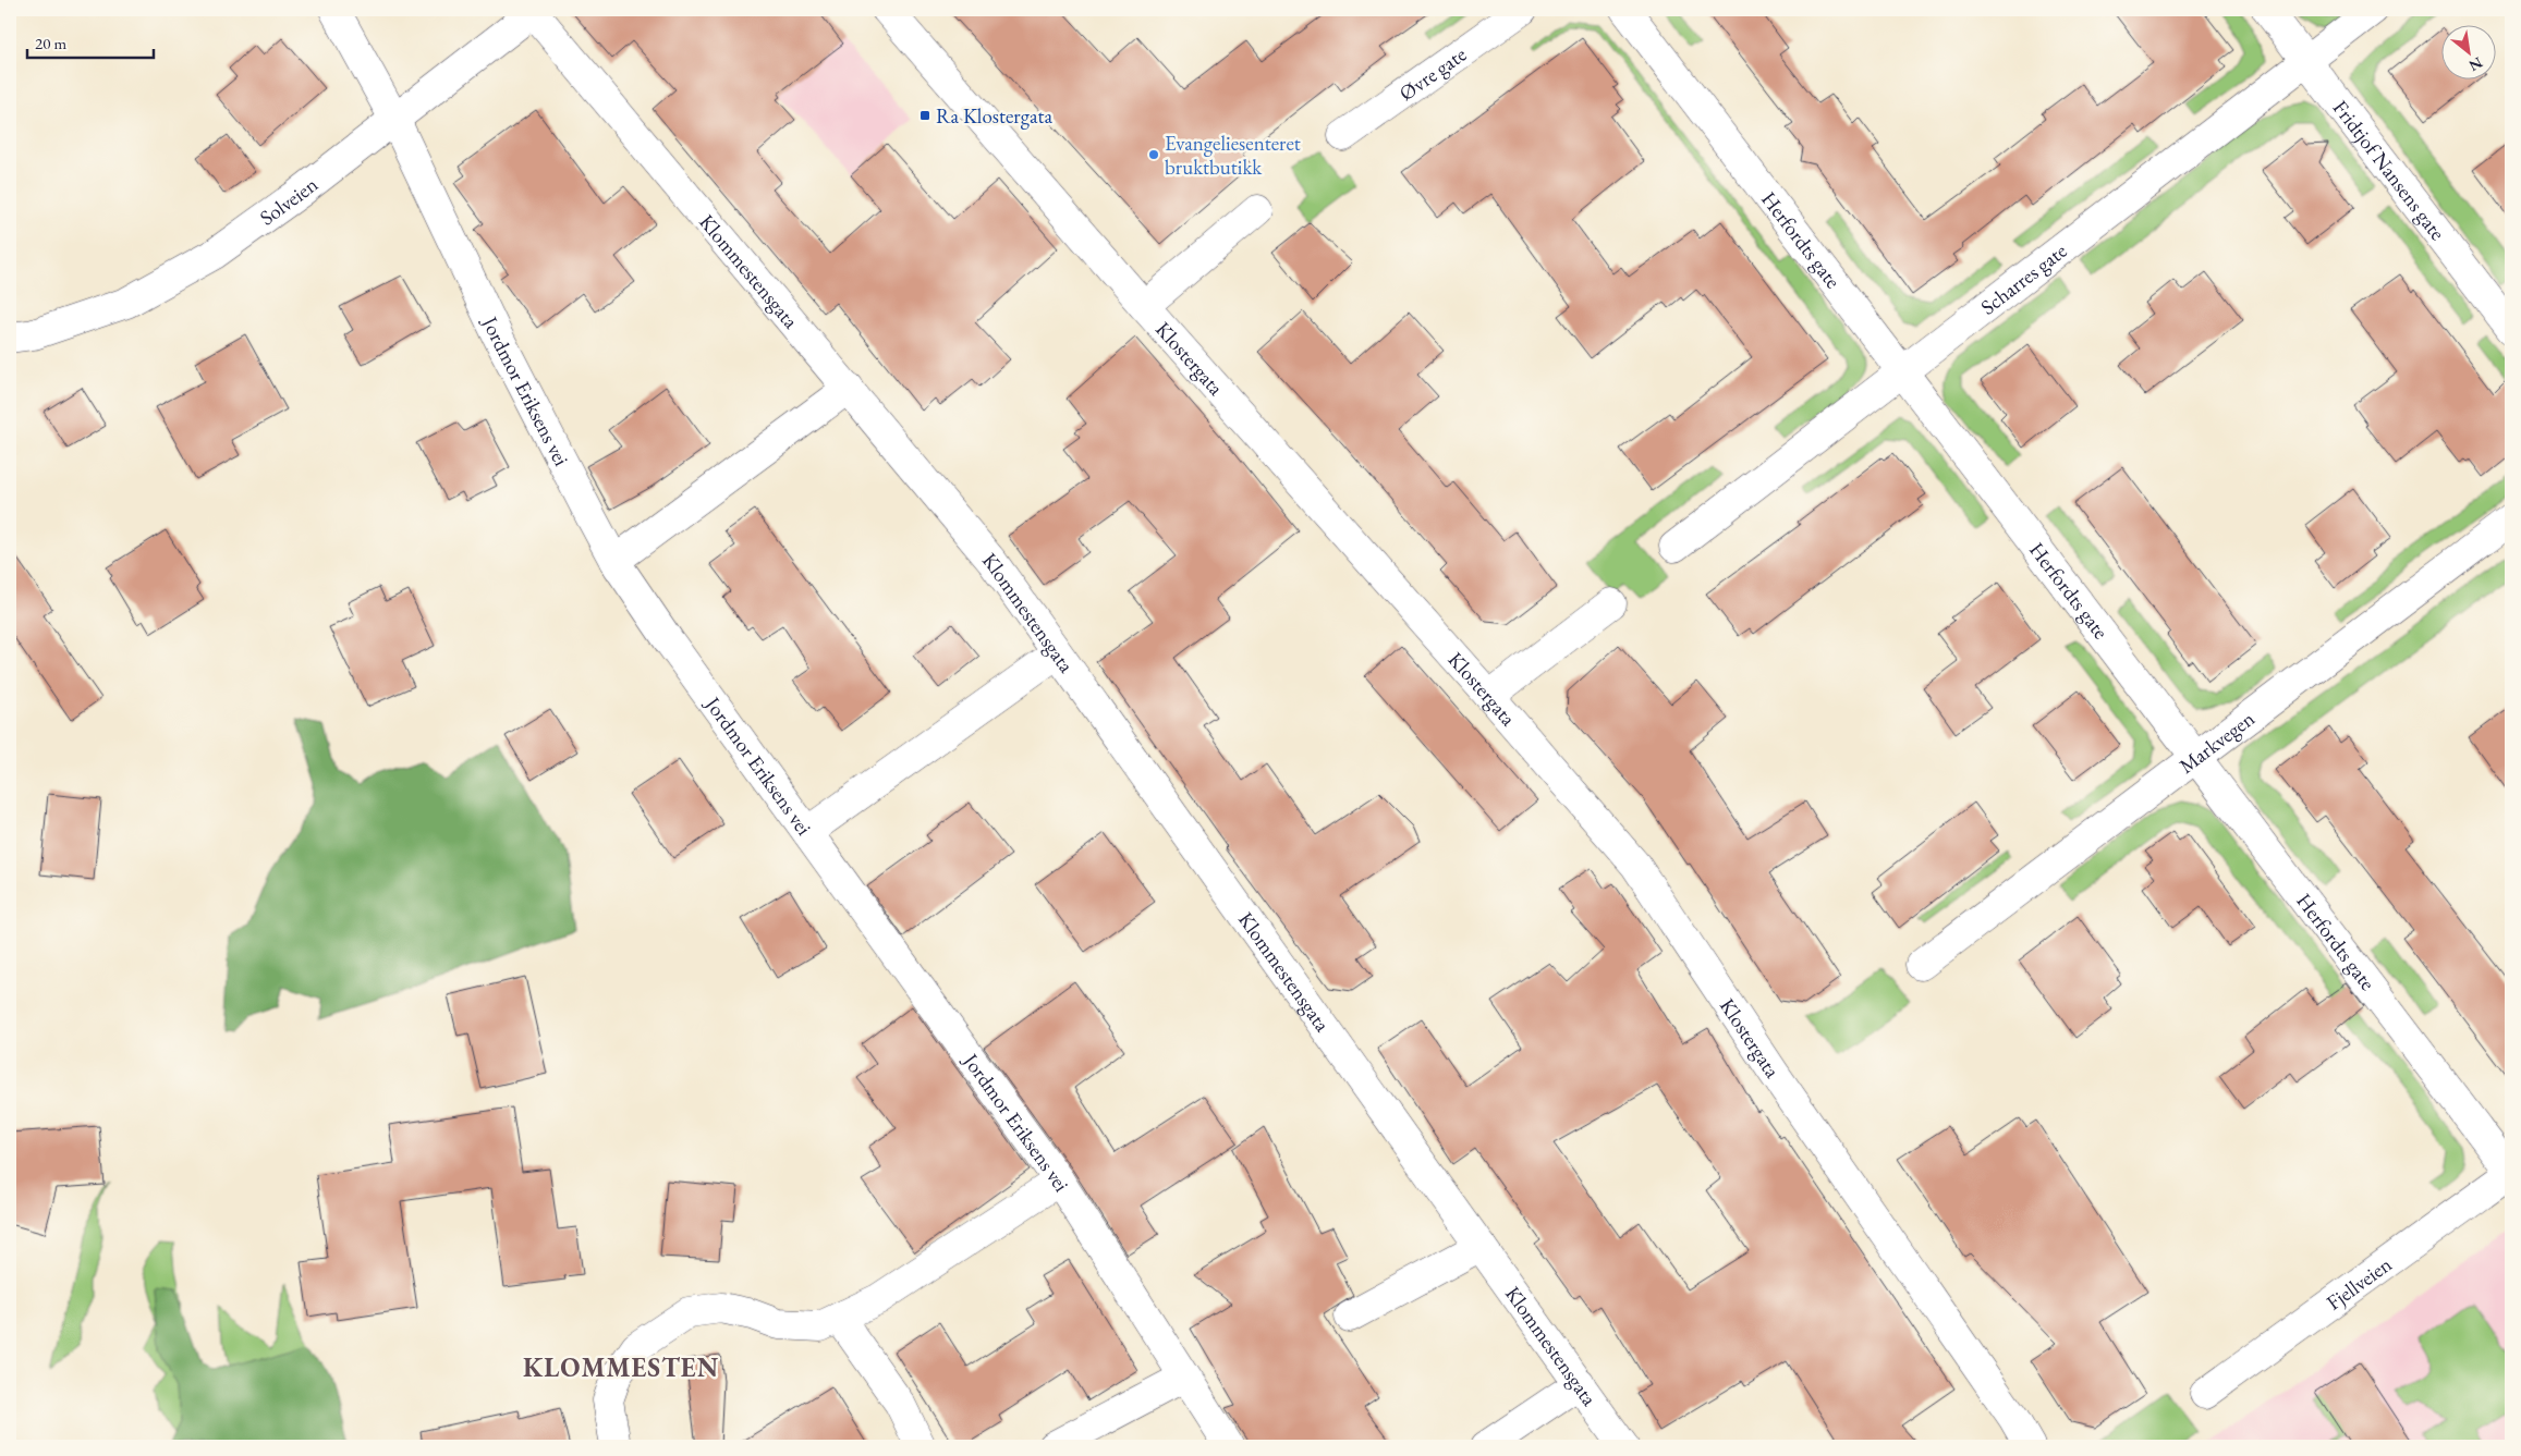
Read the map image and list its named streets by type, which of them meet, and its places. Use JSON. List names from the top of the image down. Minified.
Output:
{"streets":{"street":["Øvre gate","Fridtjof Nansens gate","Solveien","Herfordts gate","Klommestensgata","Scharres gate","Klostergata","Jordmor Eriksens vei","Markvegen","Fjellveien"]},"crossings":[["Fridtjof Nansens gate","Scharres gate"],["Solveien","Klommestensgata"],["Solveien","Jordmor Eriksens vei"],["Herfordts gate","Scharres gate"],["Herfordts gate","Markvegen"],["Herfordts gate","Fjellveien"]],"districts":["KLOMMESTEN"],"places":{"transit":["Ra Klostergata"],"other":["Evangeliesenteret bruktbutikk"]},"scale_bar":"20 m","north":"bottom right"}
